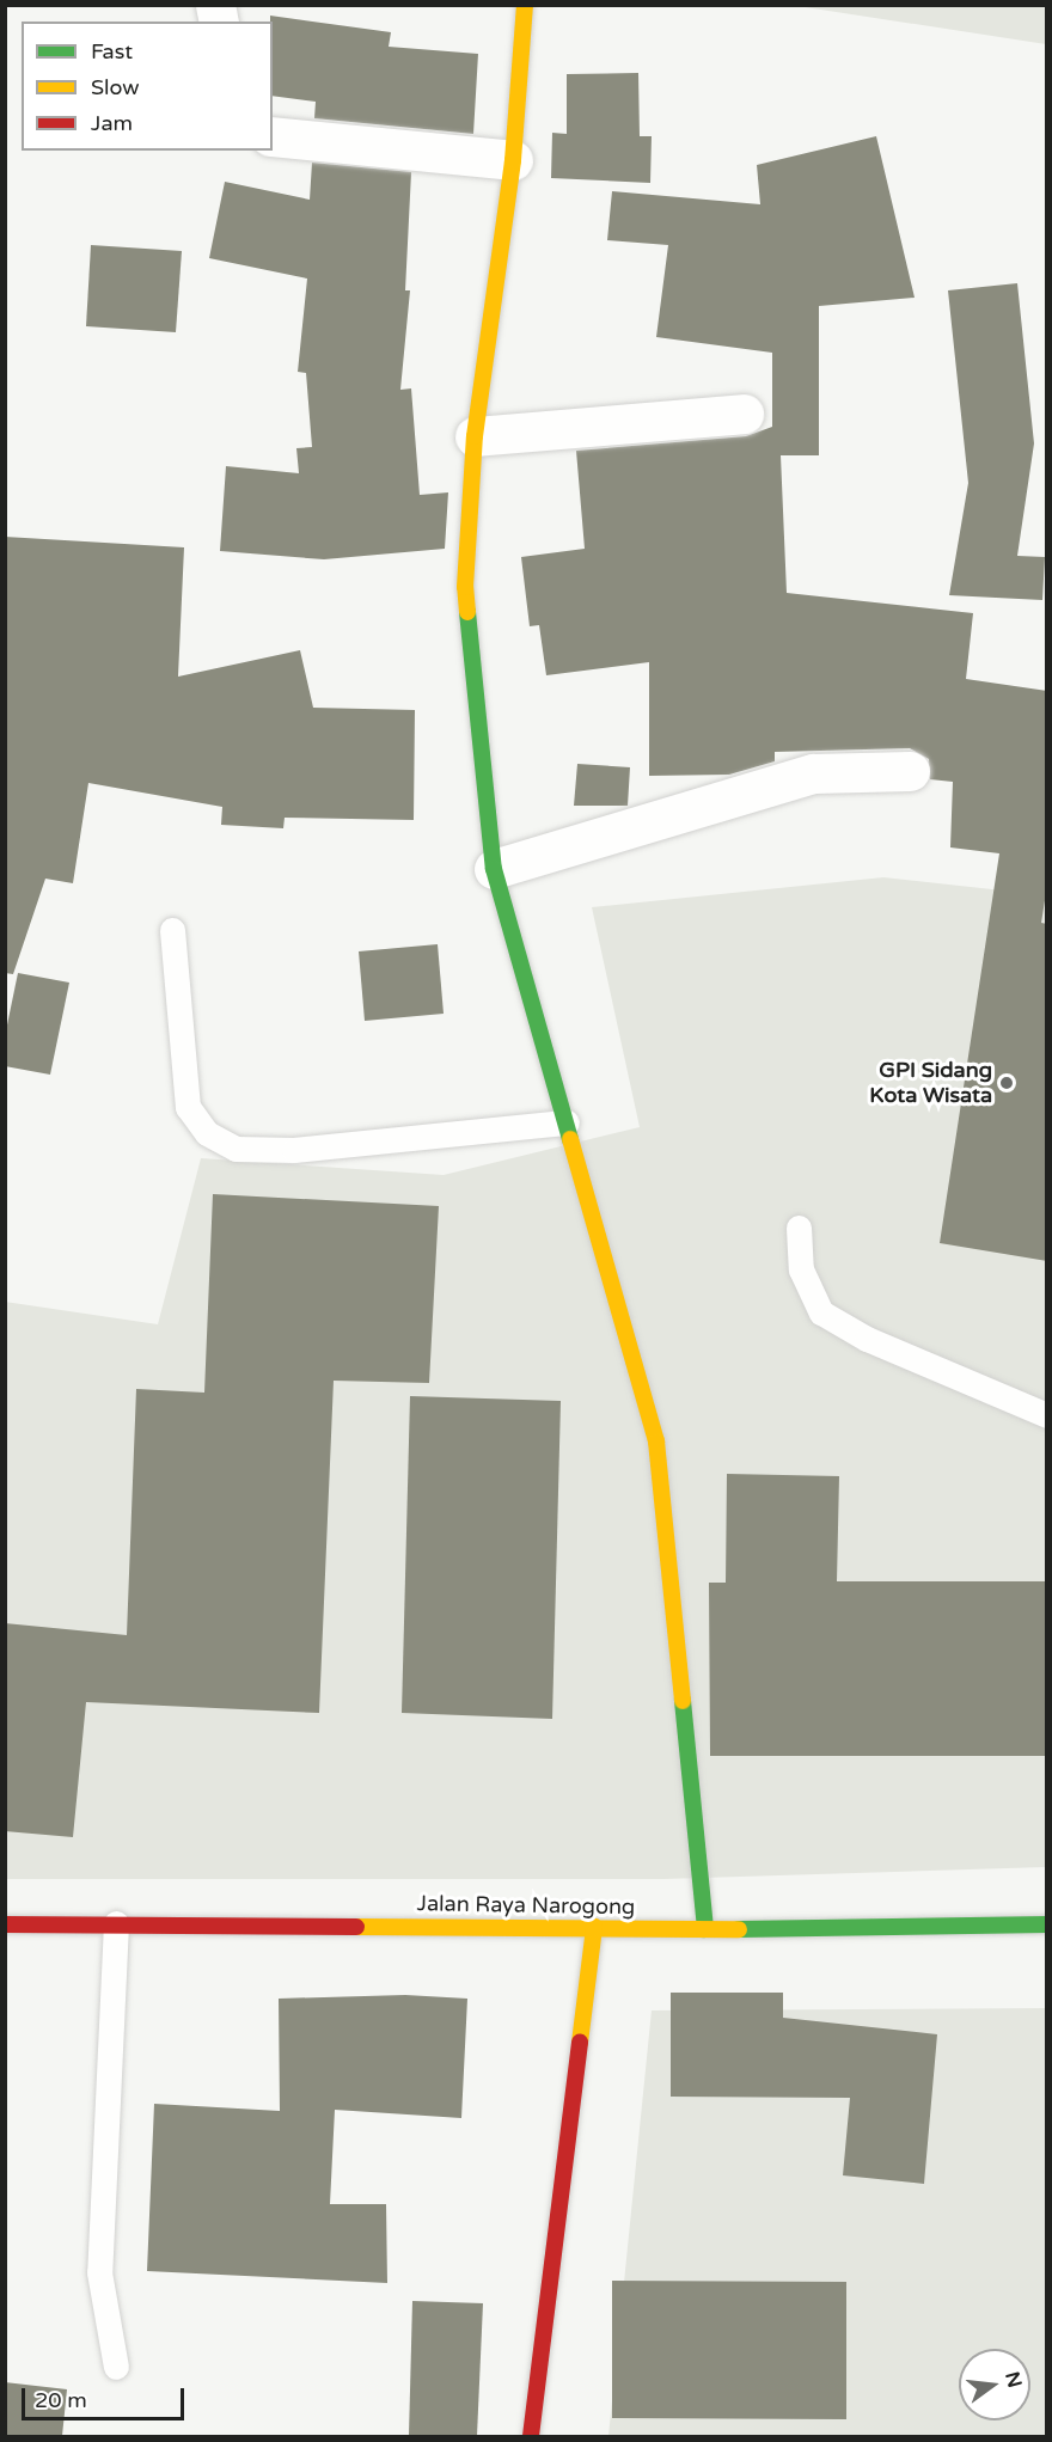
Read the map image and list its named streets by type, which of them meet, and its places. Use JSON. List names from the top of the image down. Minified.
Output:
{"streets":{"street":["Jalan Raya Narogong"]},"places":["GPI Sidang Kota Wisata"],"legend":["Fast","Slow","Jam"],"scale_bar":"20 m","north":"right"}
